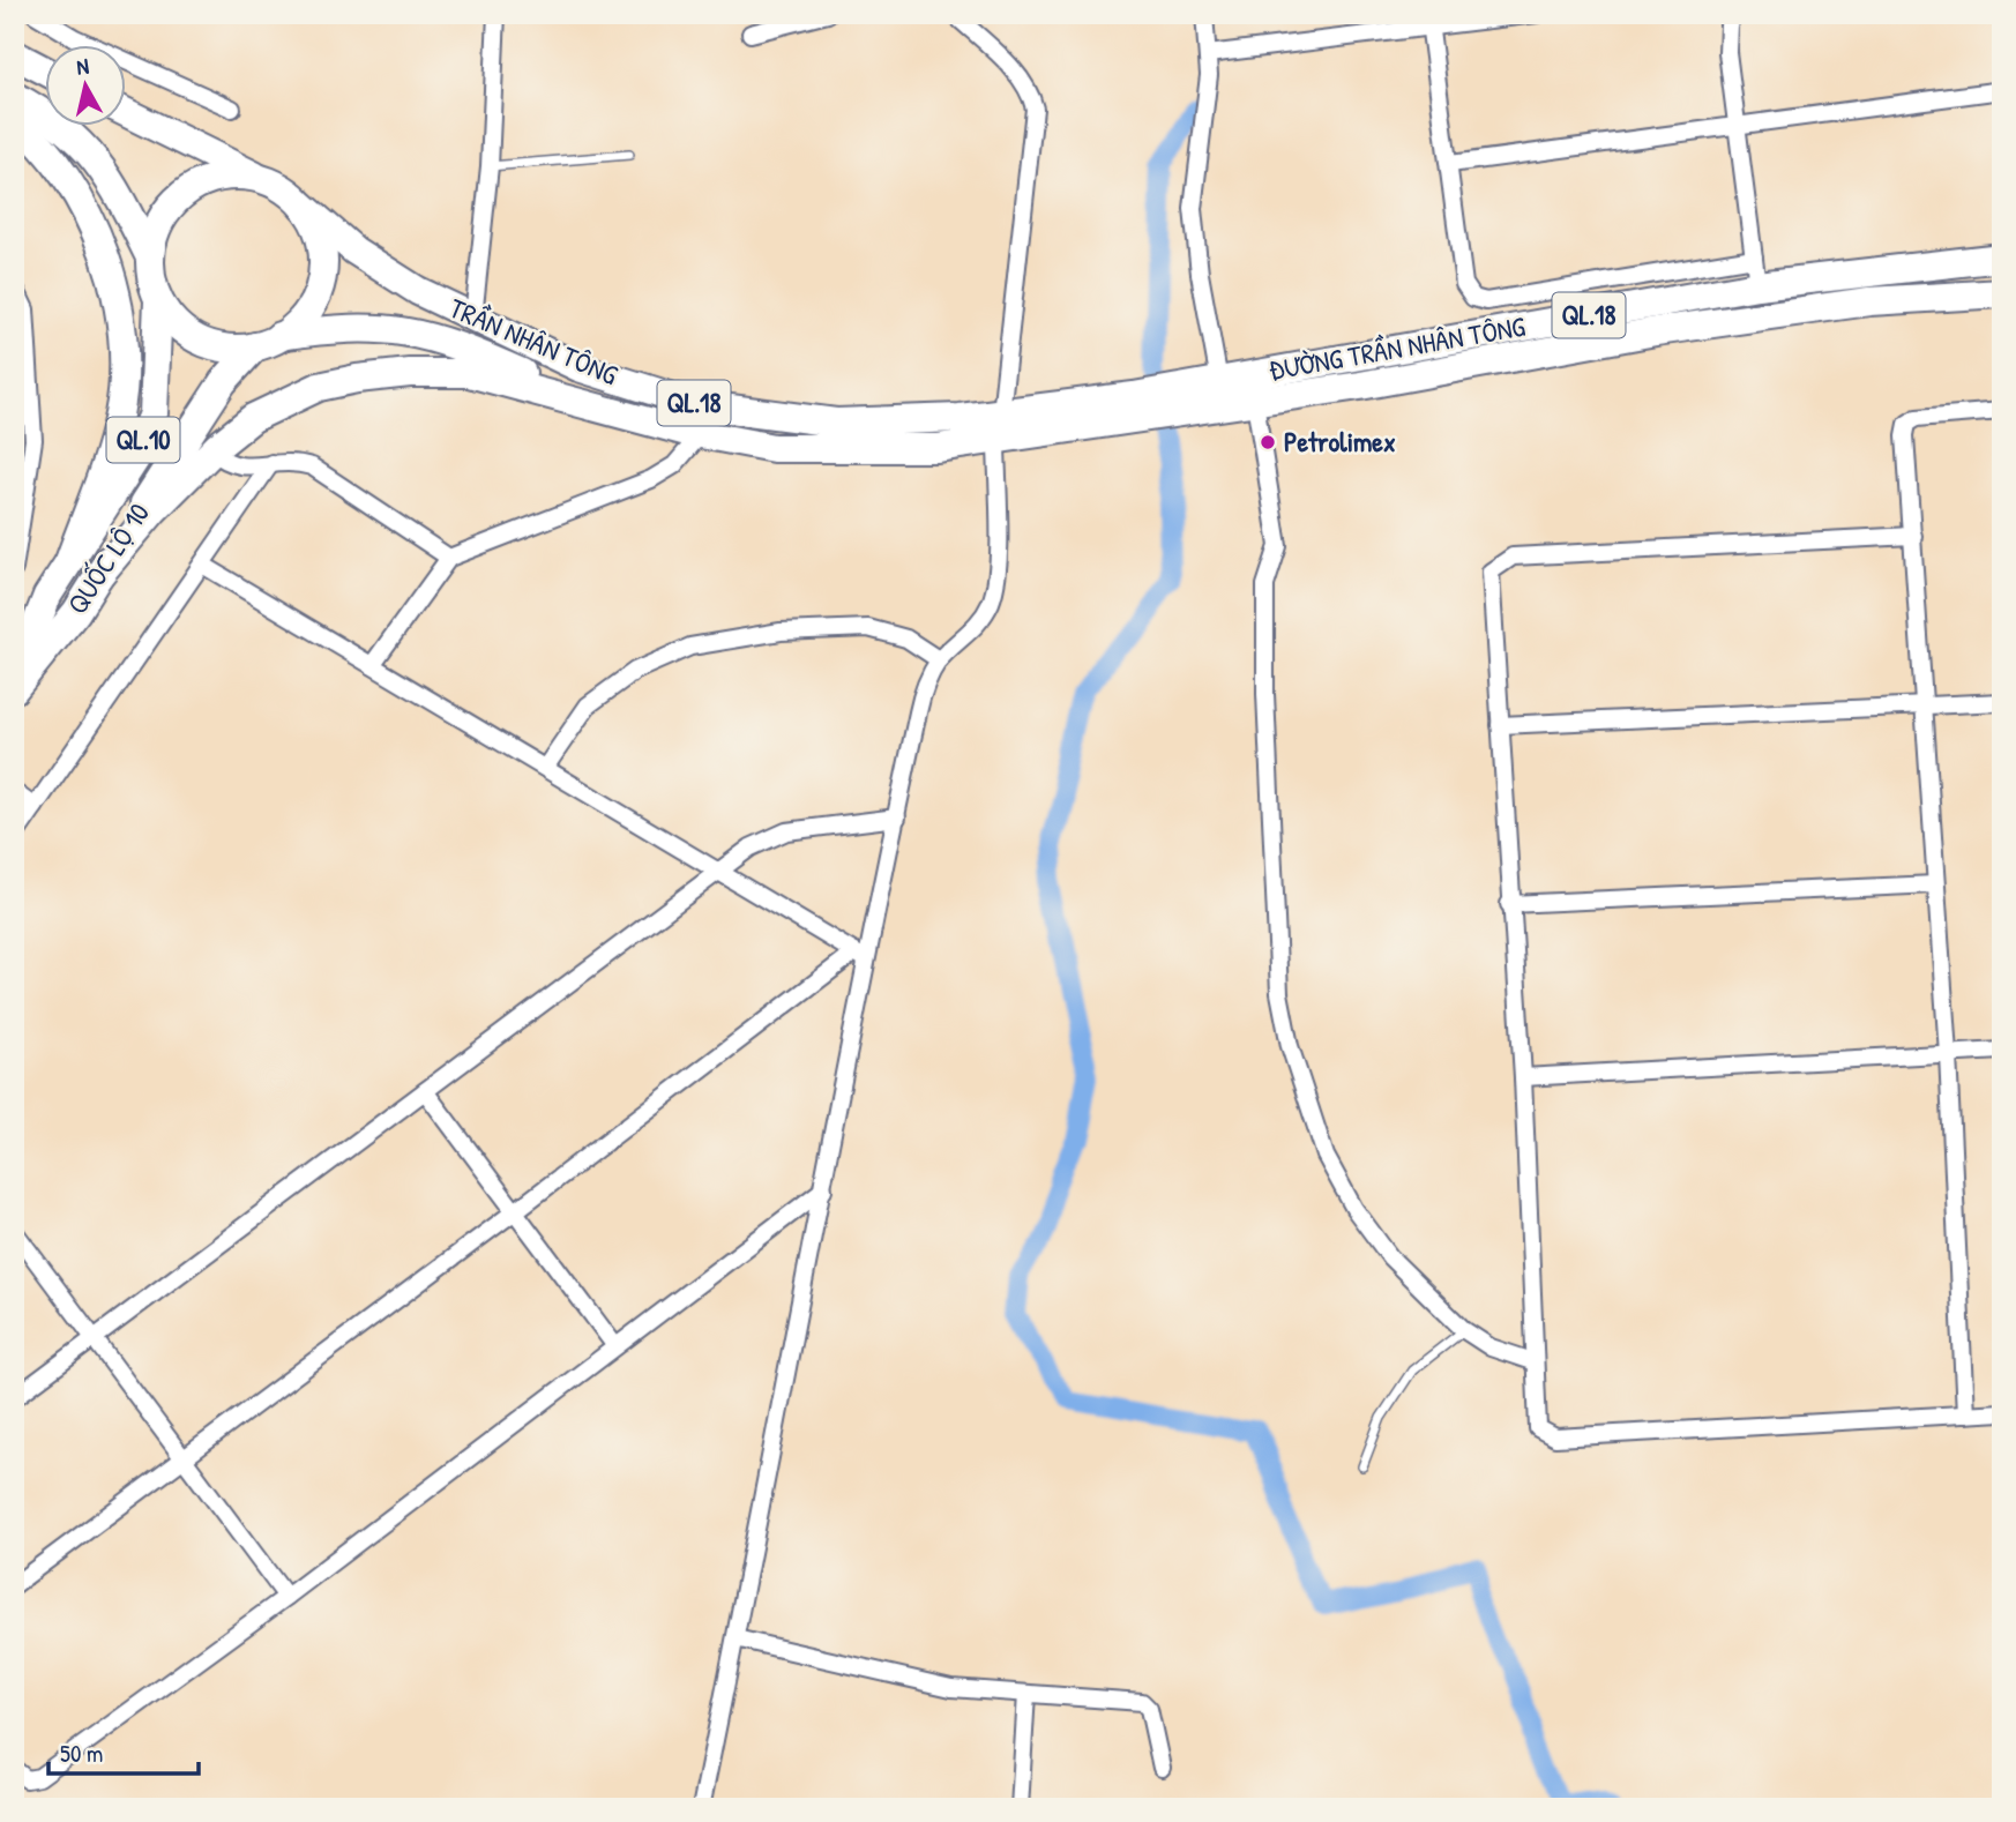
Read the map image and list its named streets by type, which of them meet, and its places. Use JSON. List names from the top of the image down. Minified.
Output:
{"streets":{"highway":["QL.18","TRẦN NHÂN TÔNG","ĐƯỜNG TRẦN NHÂN TÔNG","QL.10","QUỐC LỘ 10"]},"crossings":[["TRẦN NHÂN TÔNG","ĐƯỜNG TRẦN NHÂN TÔNG"],["TRẦN NHÂN TÔNG","QUỐC LỘ 10"]],"places":["Petrolimex"],"scale_bar":"50 m","north":"top"}
